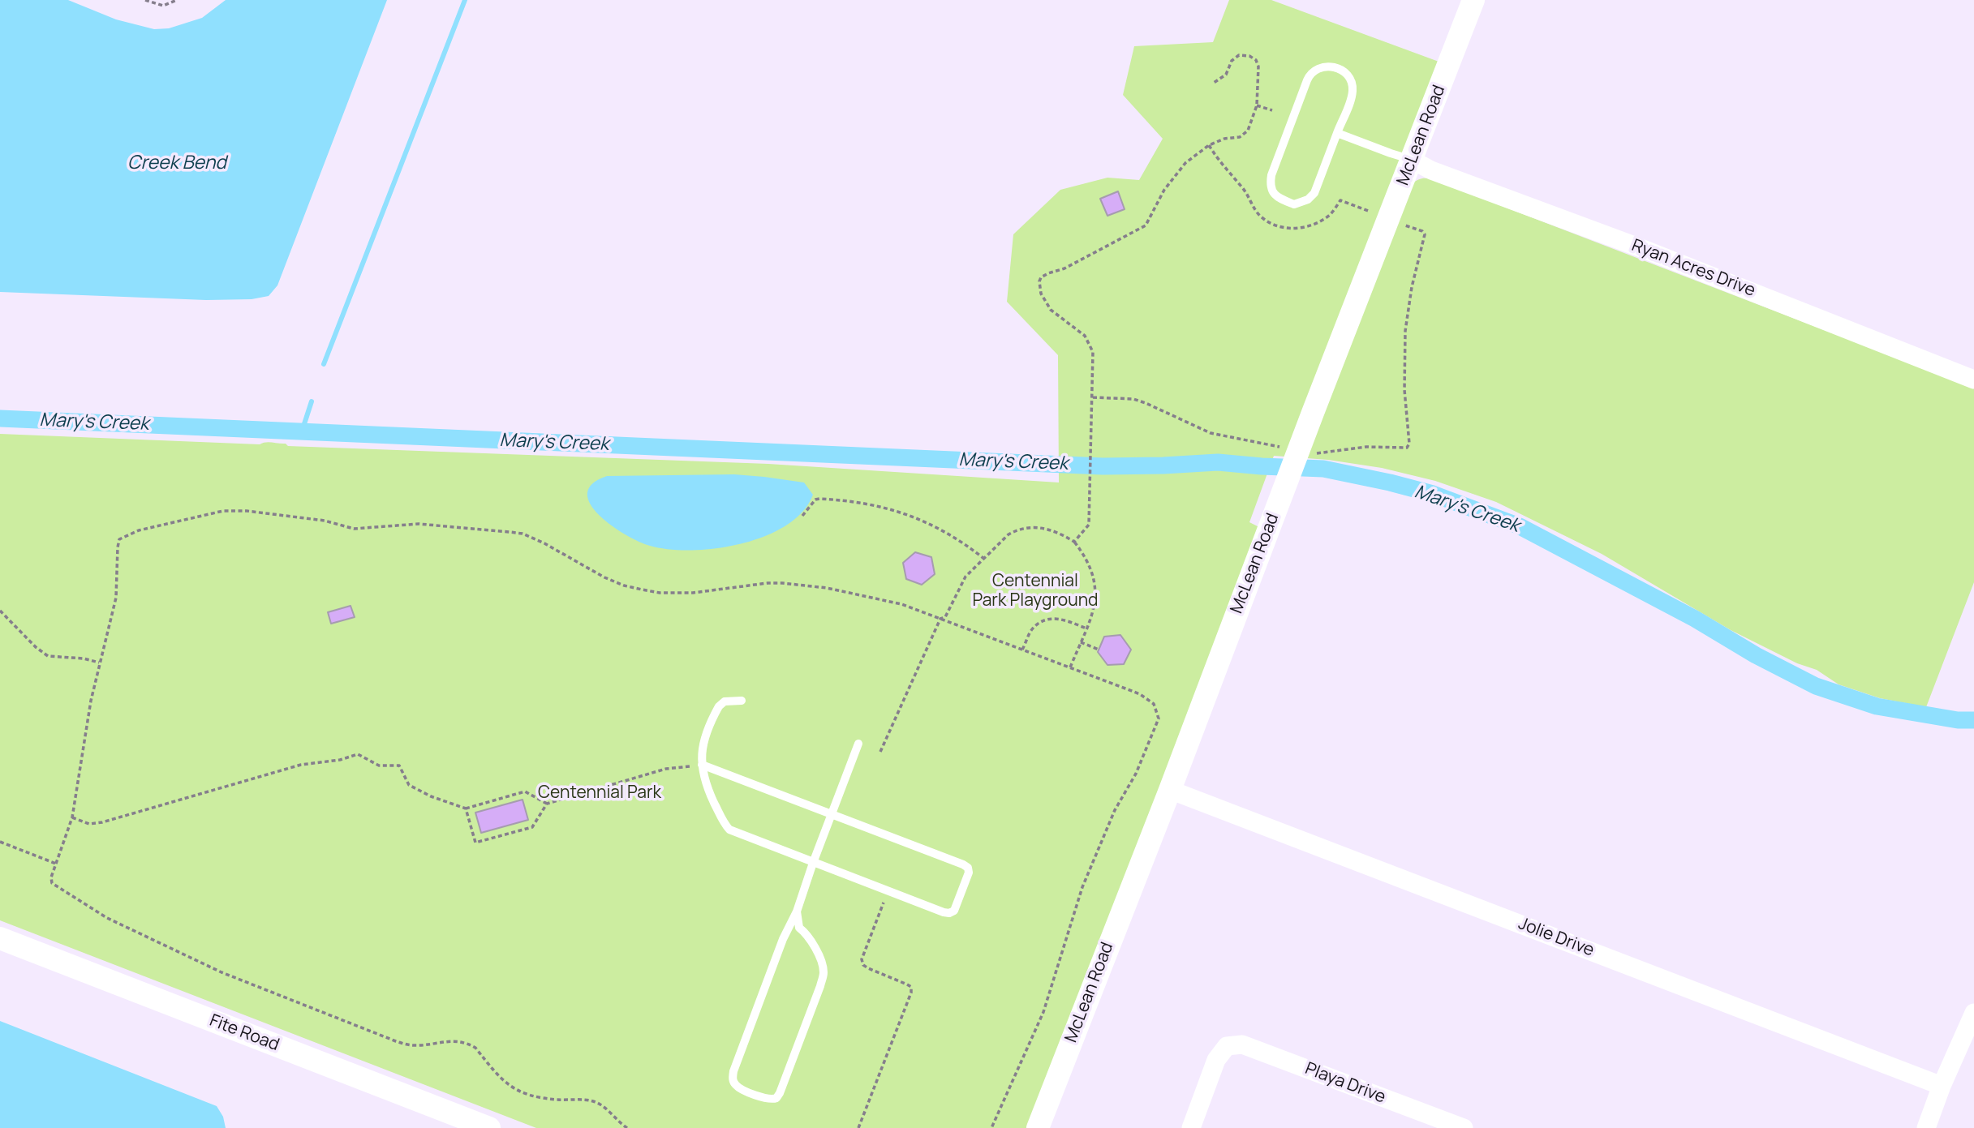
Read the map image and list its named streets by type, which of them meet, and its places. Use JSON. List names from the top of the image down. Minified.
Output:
{"streets":{"street":["McLean Road","Ryan Acres Drive","Jolie Drive","Fite Road","Playa Drive"]},"crossings":[["McLean Road","Ryan Acres Drive"],["McLean Road","Jolie Drive"]],"water":["Creek Bend","Mary's Creek"],"parks":["Centennial Park Playground","Centennial Park"]}
